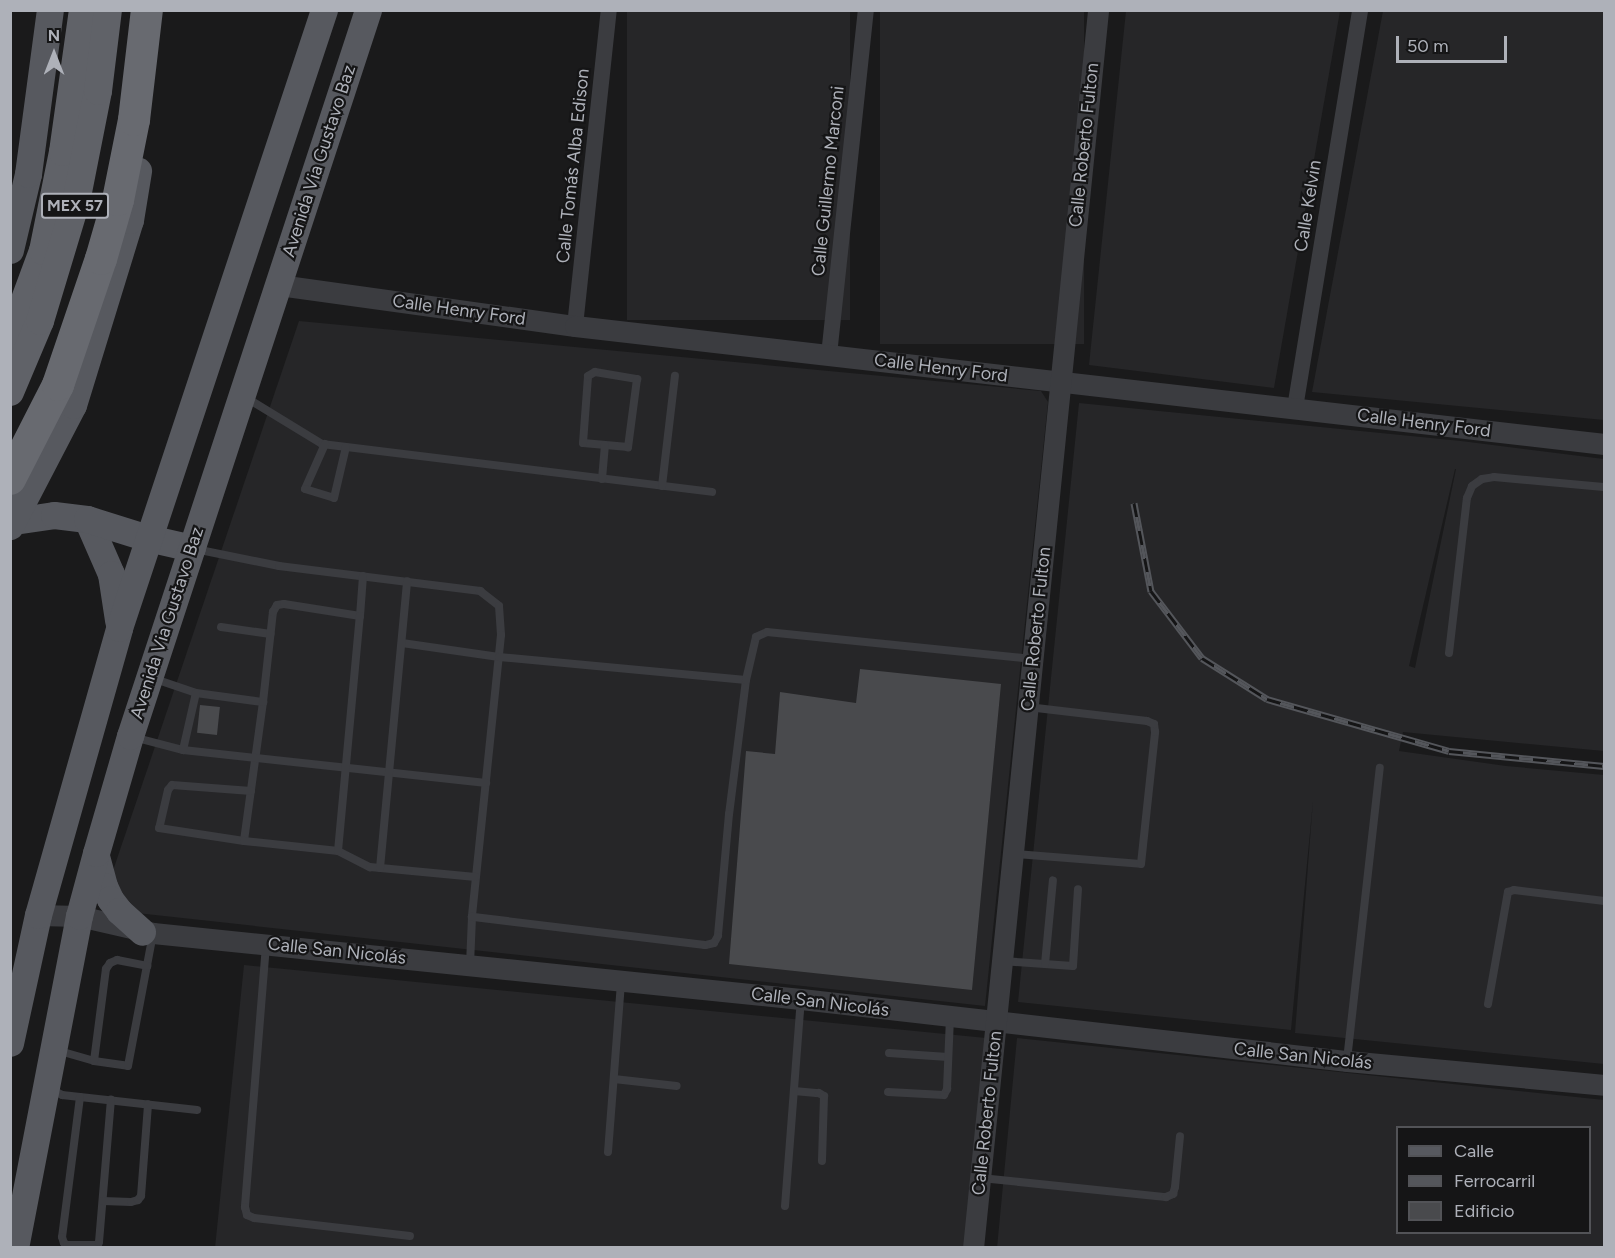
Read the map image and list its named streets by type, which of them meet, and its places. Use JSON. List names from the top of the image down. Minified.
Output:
{"streets":{"highway":["MEX 57"],"main road":["Avenida Via Gustavo Baz"],"street":["Calle Roberto Fulton","Calle Tomás Alba Edison","Calle Guillermo Marconi","Calle Kelvin","Calle Henry Ford","Calle San Nicolás"]},"crossings":[["Calle Roberto Fulton","Calle Henry Ford"],["Calle Roberto Fulton","Calle San Nicolás"],["Avenida Via Gustavo Baz","Calle Henry Ford"],["Avenida Via Gustavo Baz","Calle San Nicolás"],["Calle Tomás Alba Edison","Calle Henry Ford"],["Calle Guillermo Marconi","Calle Henry Ford"],["Calle Kelvin","Calle Henry Ford"]],"legend":["Calle","Ferrocarril","Edificio"],"scale_bar":"50 m","north":"top"}
